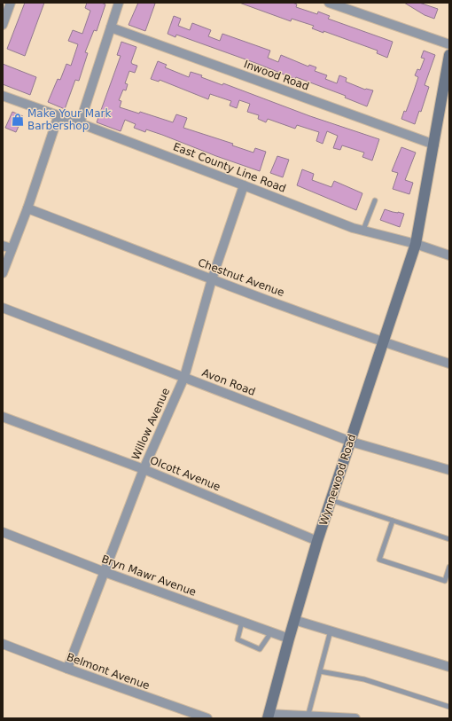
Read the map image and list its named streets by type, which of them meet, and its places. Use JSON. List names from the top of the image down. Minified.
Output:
{"streets":{"main road":["Wynnewood Road"],"street":["Inwood Road","East County Line Road","Chestnut Avenue","Avon Road","Willow Avenue","Olcott Avenue","Bryn Mawr Avenue","Belmont Avenue"]},"crossings":[["Inwood Road","Wynnewood Road"],["East County Line Road","Willow Avenue"],["East County Line Road","Wynnewood Road"],["Chestnut Avenue","Willow Avenue"],["Chestnut Avenue","Wynnewood Road"],["Avon Road","Willow Avenue"],["Avon Road","Wynnewood Road"],["Willow Avenue","Olcott Avenue"],["Willow Avenue","Bryn Mawr Avenue"],["Willow Avenue","Belmont Avenue"],["Olcott Avenue","Wynnewood Road"],["Wynnewood Road","Bryn Mawr Avenue"]],"places":{"shop":["Make Your Mark Barbershop"]}}
